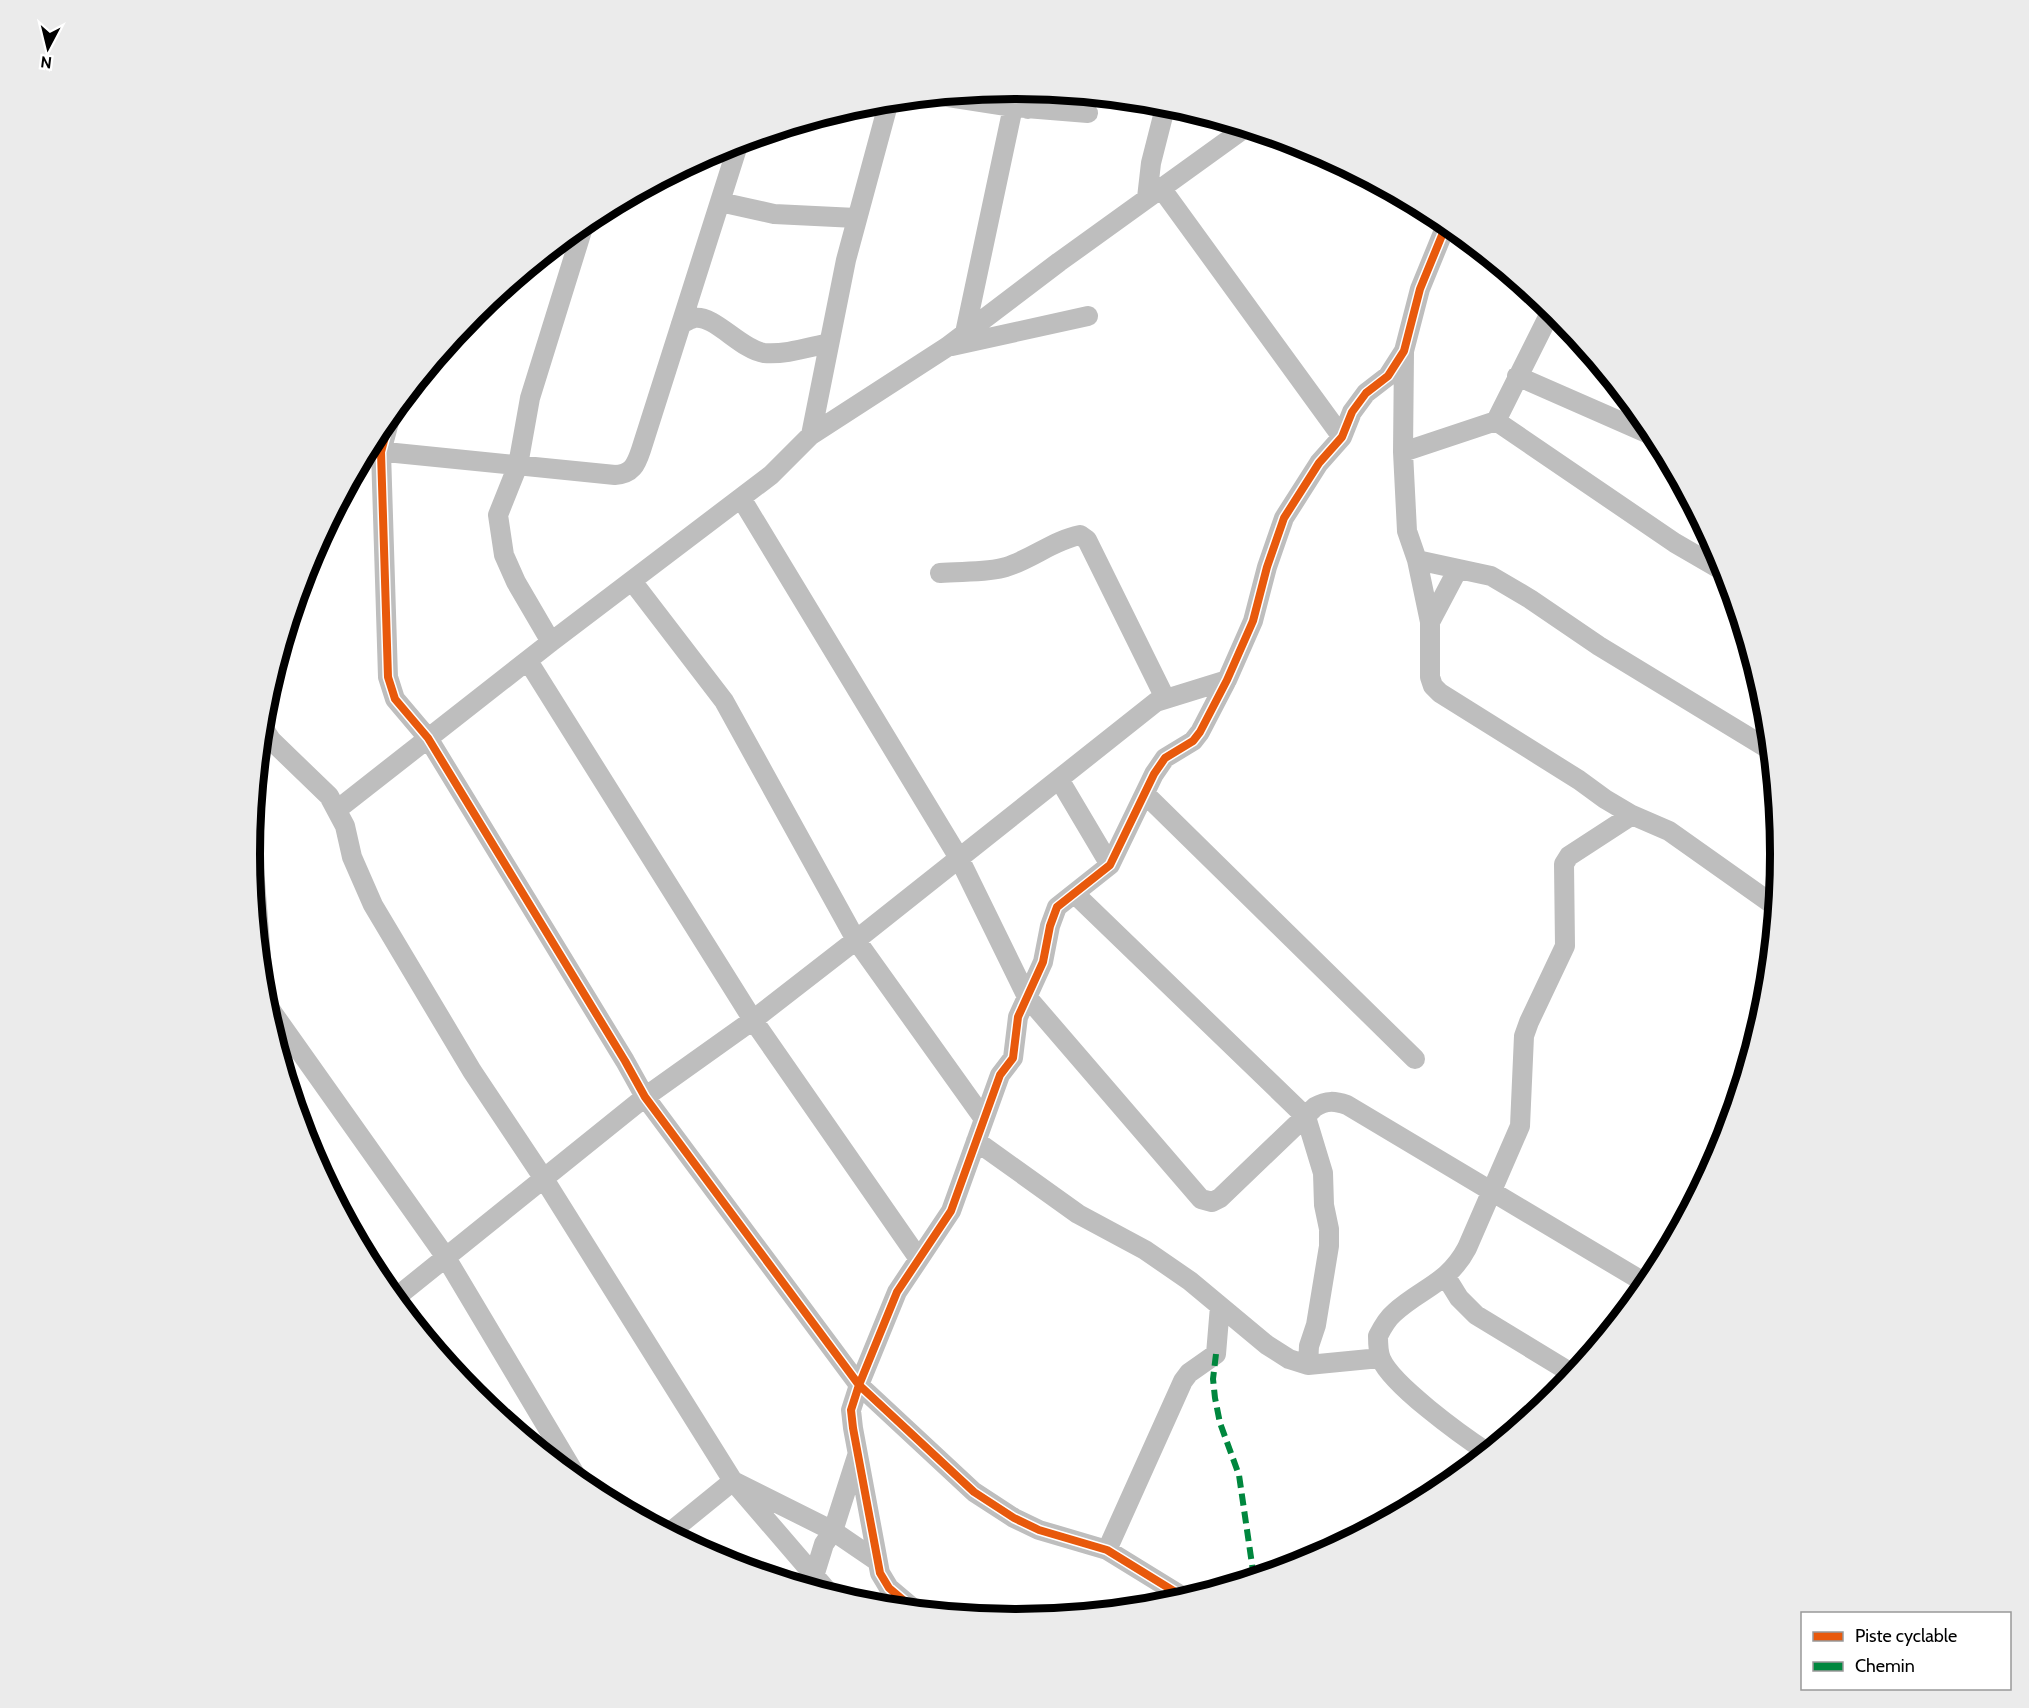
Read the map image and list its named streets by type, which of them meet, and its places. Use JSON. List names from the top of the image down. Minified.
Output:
{"legend":["Piste cyclable","Chemin"],"north":"bottom"}
